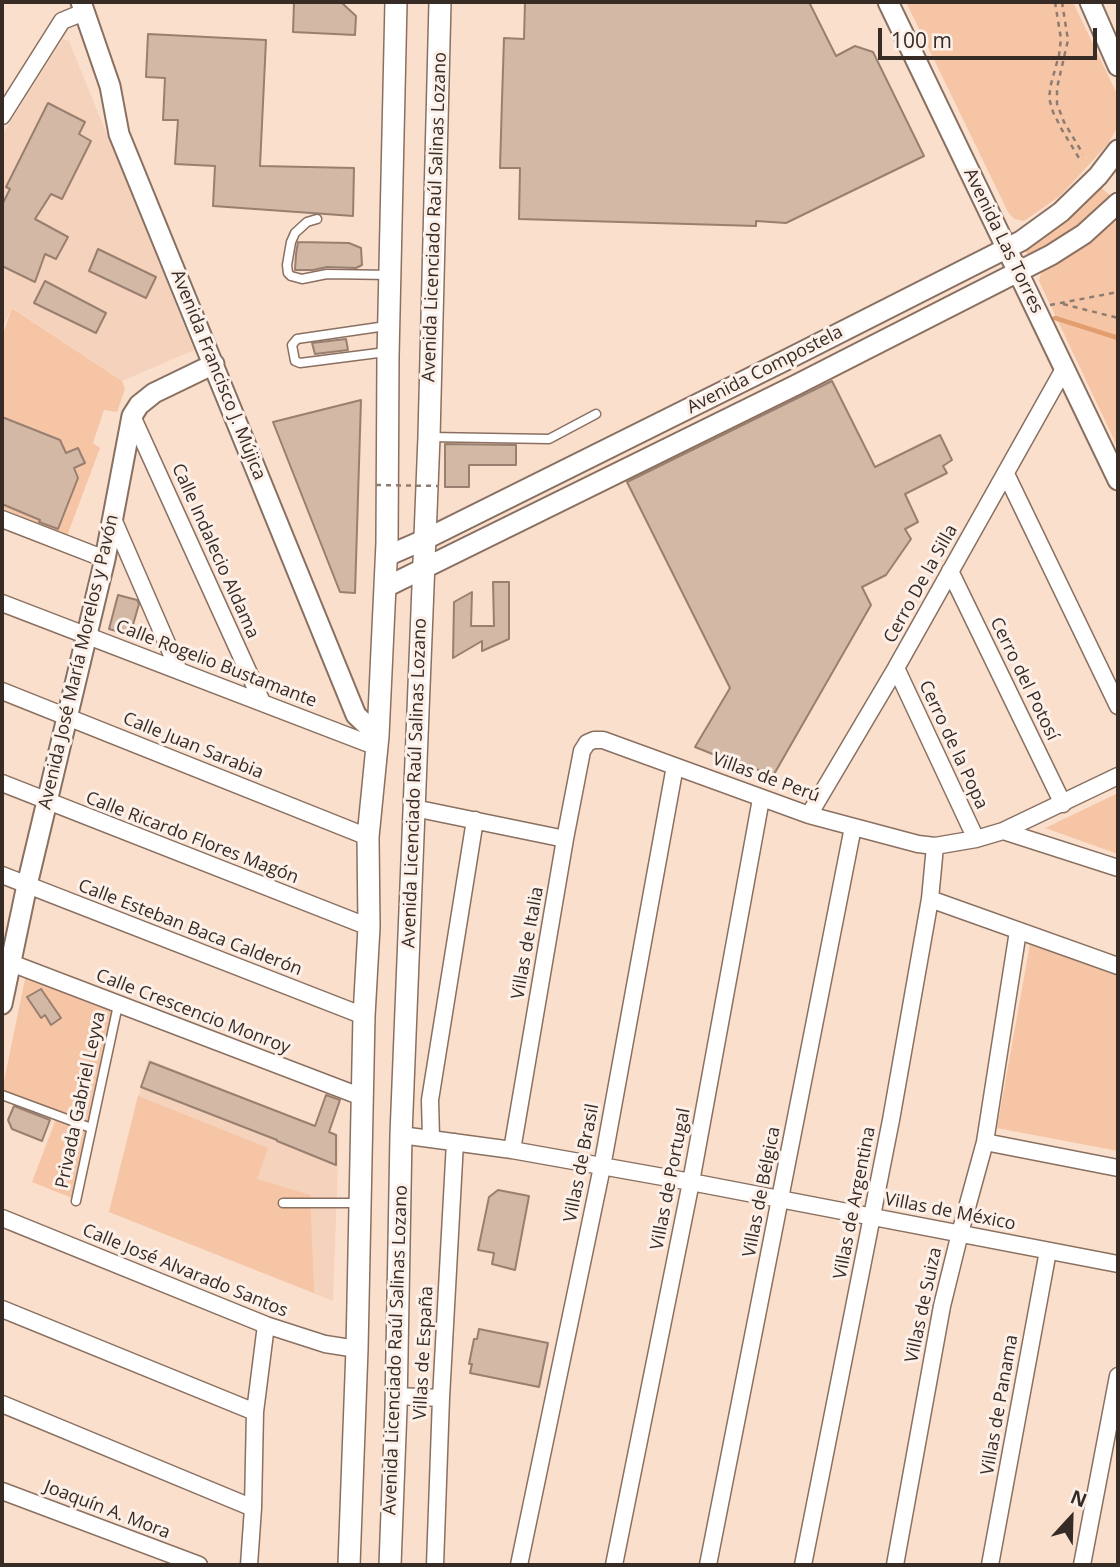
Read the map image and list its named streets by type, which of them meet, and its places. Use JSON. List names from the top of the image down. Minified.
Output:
{"streets":{"main road":["Avenida Licenciado Raúl Salinas Lozano"],"street":["Avenida Las Torres","Avenida Compostela","Avenida Francisco J. Mújica","Calle Indalecio Aldama","Cerro De la Silla","Avenida José María Morelos y Pavón","Calle Rogelio Bustamante","Cerro del Potosí","Cerro de la Popa","Calle Juan Sarabia","Villas de Perú","Calle Ricardo Flores Magón","Calle Esteban Baca Calderón","Villas de Italia","Calle Crescencio Monroy","Villas de Brasil","Villas de Portugal","Villas de Bélgica","Villas de Argentina","Villas de México","Calle José Alvarado Santos","Villas de Suiza","Villas de España","Villas de Panama","Joaquín A. Mora"],"lane":["Privada Gabriel Leyva"]},"crossings":[["Avenida Licenciado Raúl Salinas Lozano","Avenida Compostela"],["Avenida Licenciado Raúl Salinas Lozano","Avenida Francisco J. Mújica"],["Avenida Licenciado Raúl Salinas Lozano","Calle Rogelio Bustamante"],["Avenida Licenciado Raúl Salinas Lozano","Calle Juan Sarabia"],["Avenida Licenciado Raúl Salinas Lozano","Calle Ricardo Flores Magón"],["Avenida Licenciado Raúl Salinas Lozano","Calle Esteban Baca Calderón"],["Avenida Licenciado Raúl Salinas Lozano","Calle Crescencio Monroy"],["Avenida Licenciado Raúl Salinas Lozano","Villas de México"],["Avenida Licenciado Raúl Salinas Lozano","Calle José Alvarado Santos"],["Avenida Las Torres","Avenida Compostela"],["Avenida Las Torres","Cerro De la Silla"],["Avenida Francisco J. Mújica","Calle Rogelio Bustamante"],["Calle Indalecio Aldama","Avenida José María Morelos y Pavón"],["Calle Indalecio Aldama","Calle Rogelio Bustamante"],["Cerro De la Silla","Cerro del Potosí"],["Cerro De la Silla","Cerro de la Popa"],["Cerro De la Silla","Villas de Perú"],["Avenida José María Morelos y Pavón","Calle Rogelio Bustamante"],["Avenida José María Morelos y Pavón","Calle Juan Sarabia"],["Avenida José María Morelos y Pavón","Calle Ricardo Flores Magón"],["Avenida José María Morelos y Pavón","Calle Esteban Baca Calderón"],["Avenida José María Morelos y Pavón","Calle Crescencio Monroy"],["Villas de Perú","Villas de Italia"],["Villas de Perú","Villas de Brasil"],["Villas de Perú","Villas de Portugal"],["Villas de Perú","Villas de Bélgica"],["Villas de Perú","Villas de Argentina"],["Villas de Italia","Villas de México"],["Calle Crescencio Monroy","Privada Gabriel Leyva"],["Villas de Brasil","Villas de México"],["Villas de Portugal","Villas de México"],["Villas de Bélgica","Villas de México"],["Villas de Argentina","Villas de México"],["Villas de México","Villas de Suiza"],["Villas de México","Villas de España"],["Villas de México","Villas de Panama"]],"scale_bar":"100 m","north":"top"}
